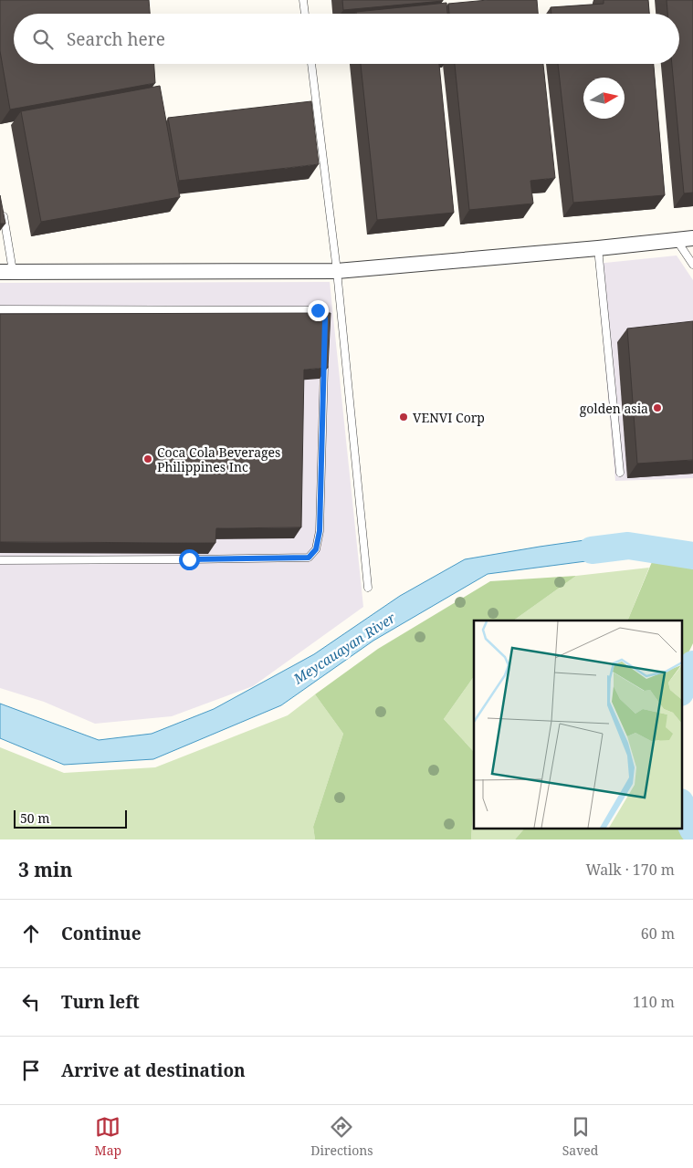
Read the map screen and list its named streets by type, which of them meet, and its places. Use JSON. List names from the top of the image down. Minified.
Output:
{"water":["Meycauayan River"],"places":["golden asia","VENVI Corp","Coca Cola Beverages Philippines Inc"],"scale_bar":"50 m","north":"right","page":{"search":"Search here","scale":"50 m","heading":["3 min","Walk · 170 m"],"list":[["Continue","60 m"],["Turn left","110 m"],"Arrive at destination"],"nav":["Map","Directions","Saved"]}}
